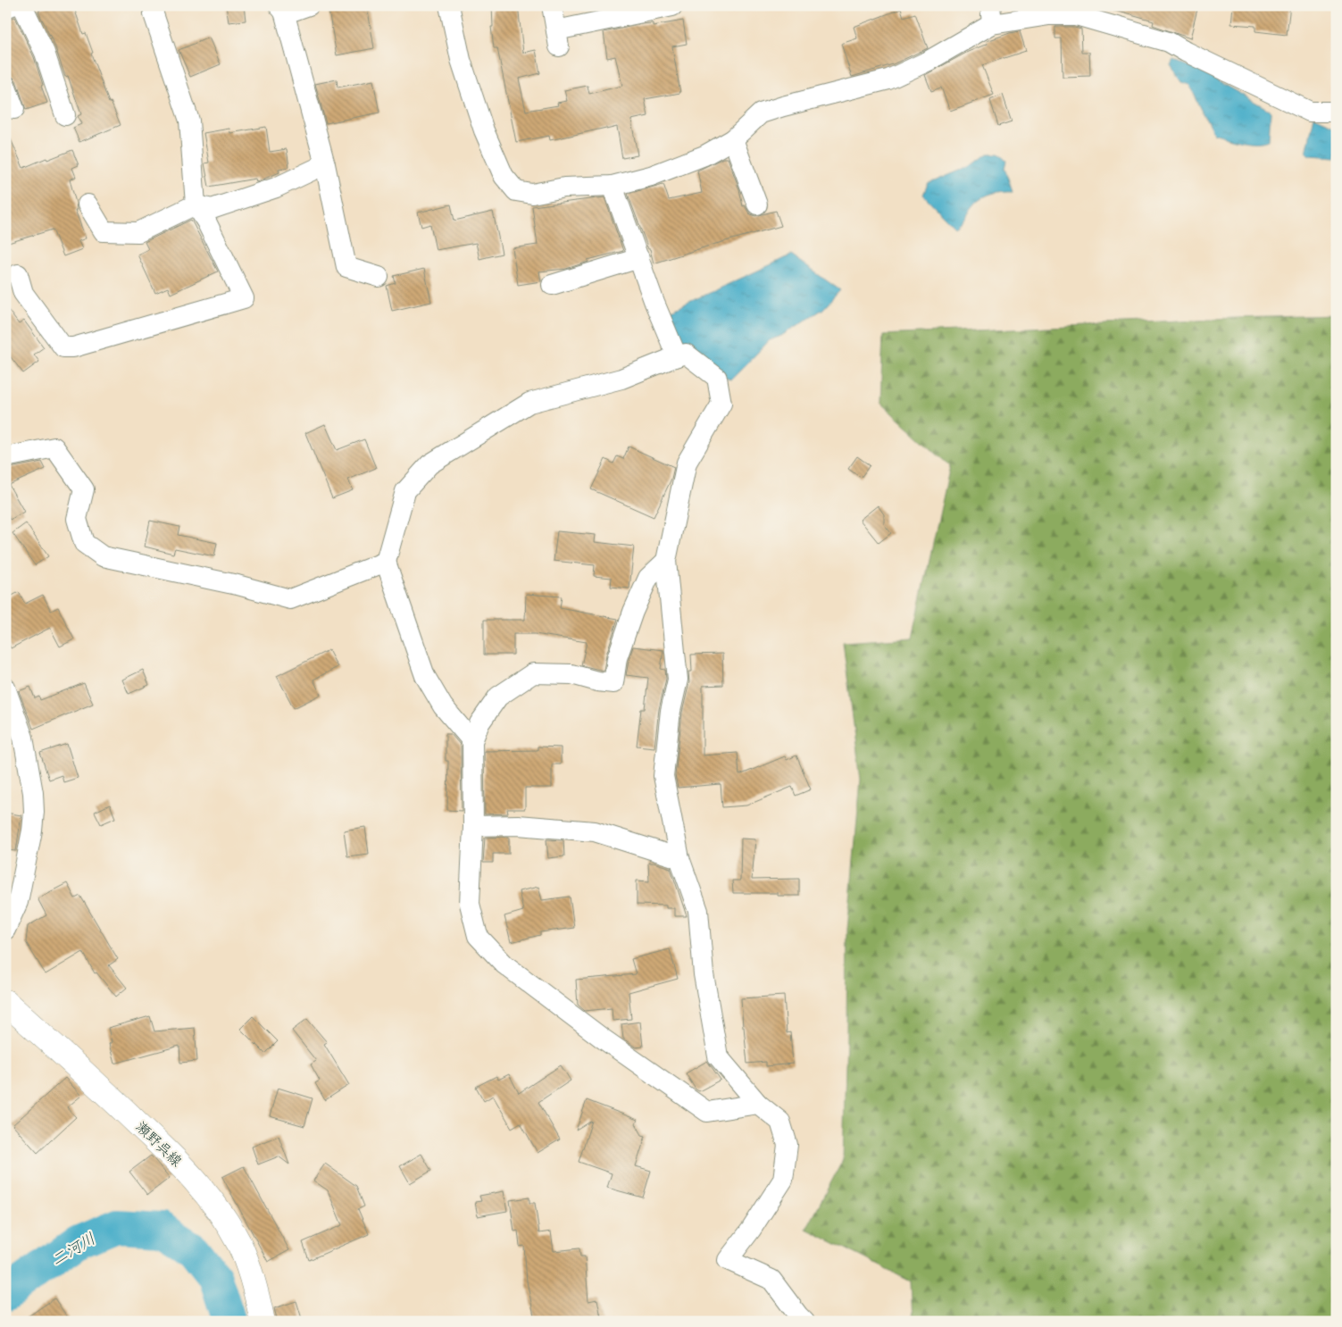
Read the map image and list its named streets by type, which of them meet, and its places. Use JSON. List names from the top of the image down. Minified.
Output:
{"streets":{"main road":["瀬野呉線"]},"water":["二河川"]}
